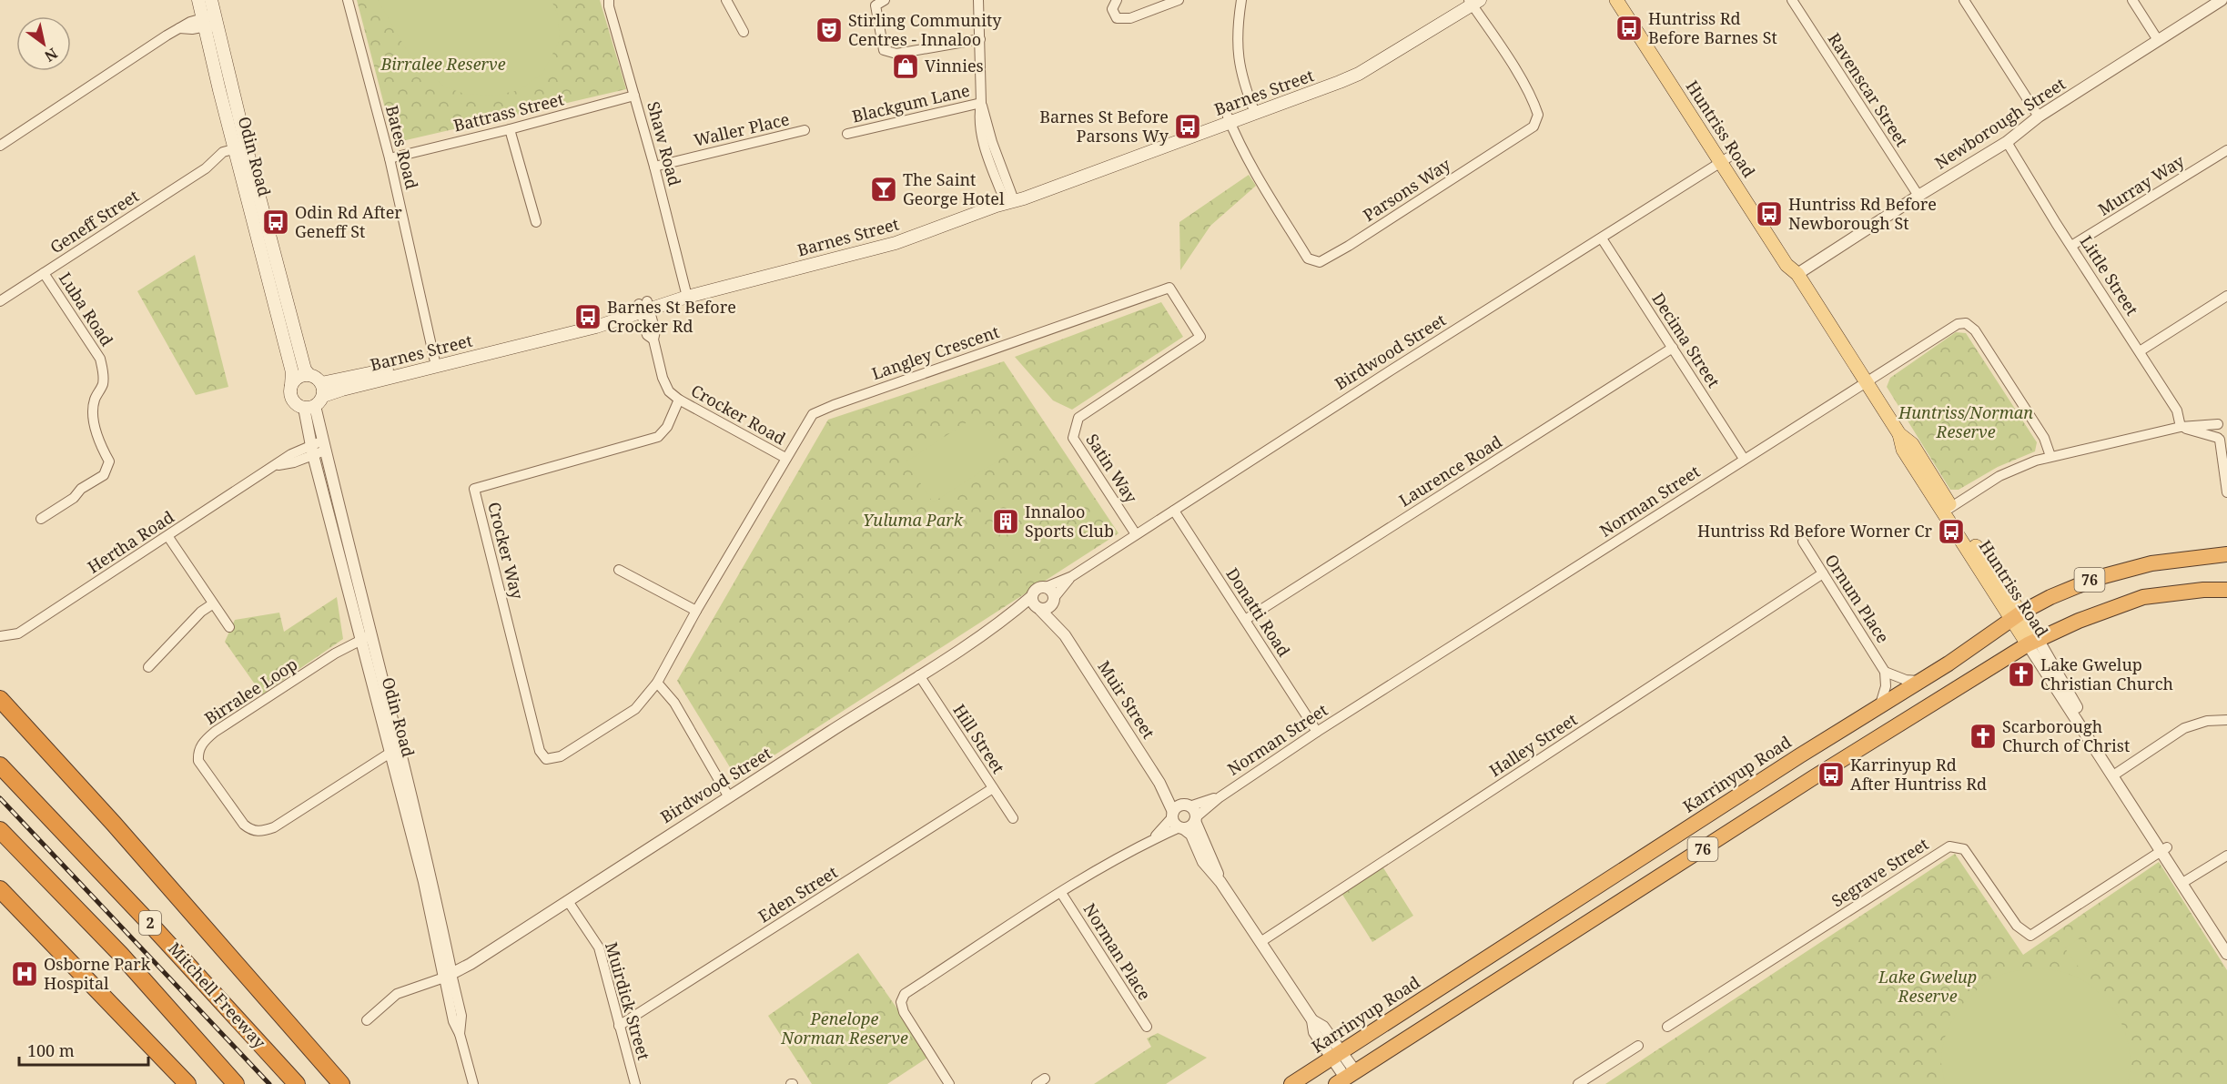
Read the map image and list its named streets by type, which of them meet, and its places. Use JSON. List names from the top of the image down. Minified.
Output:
{"streets":{"highway":["76","Karrinyup Road","2","Mitchell Freeway"],"main road":["Barnes Street","Huntriss Road","Odin Road"],"street":["Ravenscar Street","Blackgum Lane","Battrass Street","Newborough Street","Waller Place","Shaw Road","Bates Road","Murray Way","Parsons Way","Geneff Street","Little Street","Luba Road","Decima Street","Birdwood Street","Langley Crescent","Crocker Road","Satin Way","Laurence Road","Norman Street","Hertha Road","Crocker Way","Ornum Place","Donatti Road","Birralee Loop","Muir Street","Hill Street","Halley Street","Segrave Street","Eden Street","Norman Place","Muirdick Street"]},"crossings":[["Ravenscar Street","Newborough Street"],["Barnes Street","Shaw Road"],["Barnes Street","Bates Road"],["Barnes Street","Odin Road"],["Barnes Street","Parsons Way"],["Barnes Street","Crocker Road"],["Battrass Street","Shaw Road"],["Battrass Street","Bates Road"],["Newborough Street","Huntriss Road"],["Newborough Street","Little Street"],["Huntriss Road","Birdwood Street"],["Huntriss Road","Norman Street"],["Huntriss Road","76"],["Huntriss Road","Karrinyup Road"],["Huntriss Road","Segrave Street"],["Waller Place","Shaw Road"],["Odin Road","Geneff Street"],["Odin Road","Birdwood Street"],["Odin Road","Hertha Road"],["Odin Road","Birralee Loop"],["Murray Way","Little Street"],["Geneff Street","Luba Road"],["Decima Street","Birdwood Street"],["Decima Street","Laurence Road"],["Decima Street","Norman Street"],["Birdwood Street","Satin Way"],["Birdwood Street","Donatti Road"],["Birdwood Street","Muir Street"],["Birdwood Street","Hill Street"],["Birdwood Street","Muirdick Street"],["Langley Crescent","Crocker Road"],["Langley Crescent","Satin Way"],["Langley Crescent","Crocker Way"],["Crocker Road","Crocker Way"],["Laurence Road","Donatti Road"],["Norman Street","Donatti Road"],["Norman Street","Muir Street"],["Ornum Place","Halley Street"],["Hill Street","Eden Street"],["Eden Street","Muirdick Street"]],"parks":["Birralee Reserve","Huntriss/Norman Reserve","Yuluma Park","Lake Gwelup Reserve","Penelope Norman Reserve"],"places":{"bus stop":["Huntriss Rd Before Barnes St","Barnes St Before Parsons Wy","Huntriss Rd Before Newborough St","Odin Rd After Geneff St","Barnes St Before Crocker Rd","Huntriss Rd Before Worner Cr","Karrinyup Rd After Huntriss Rd"],"theatre":["Stirling Community Centres - Innaloo"],"shop":["Vinnies"],"bar":["The Saint George Hotel"],"building":["Innaloo Sports Club"],"church":["Lake Gwelup Christian Church","Scarborough Church of Christ"],"hospital":["Osborne Park Hospital"]},"scale_bar":"100 m","north":"bottom right"}
